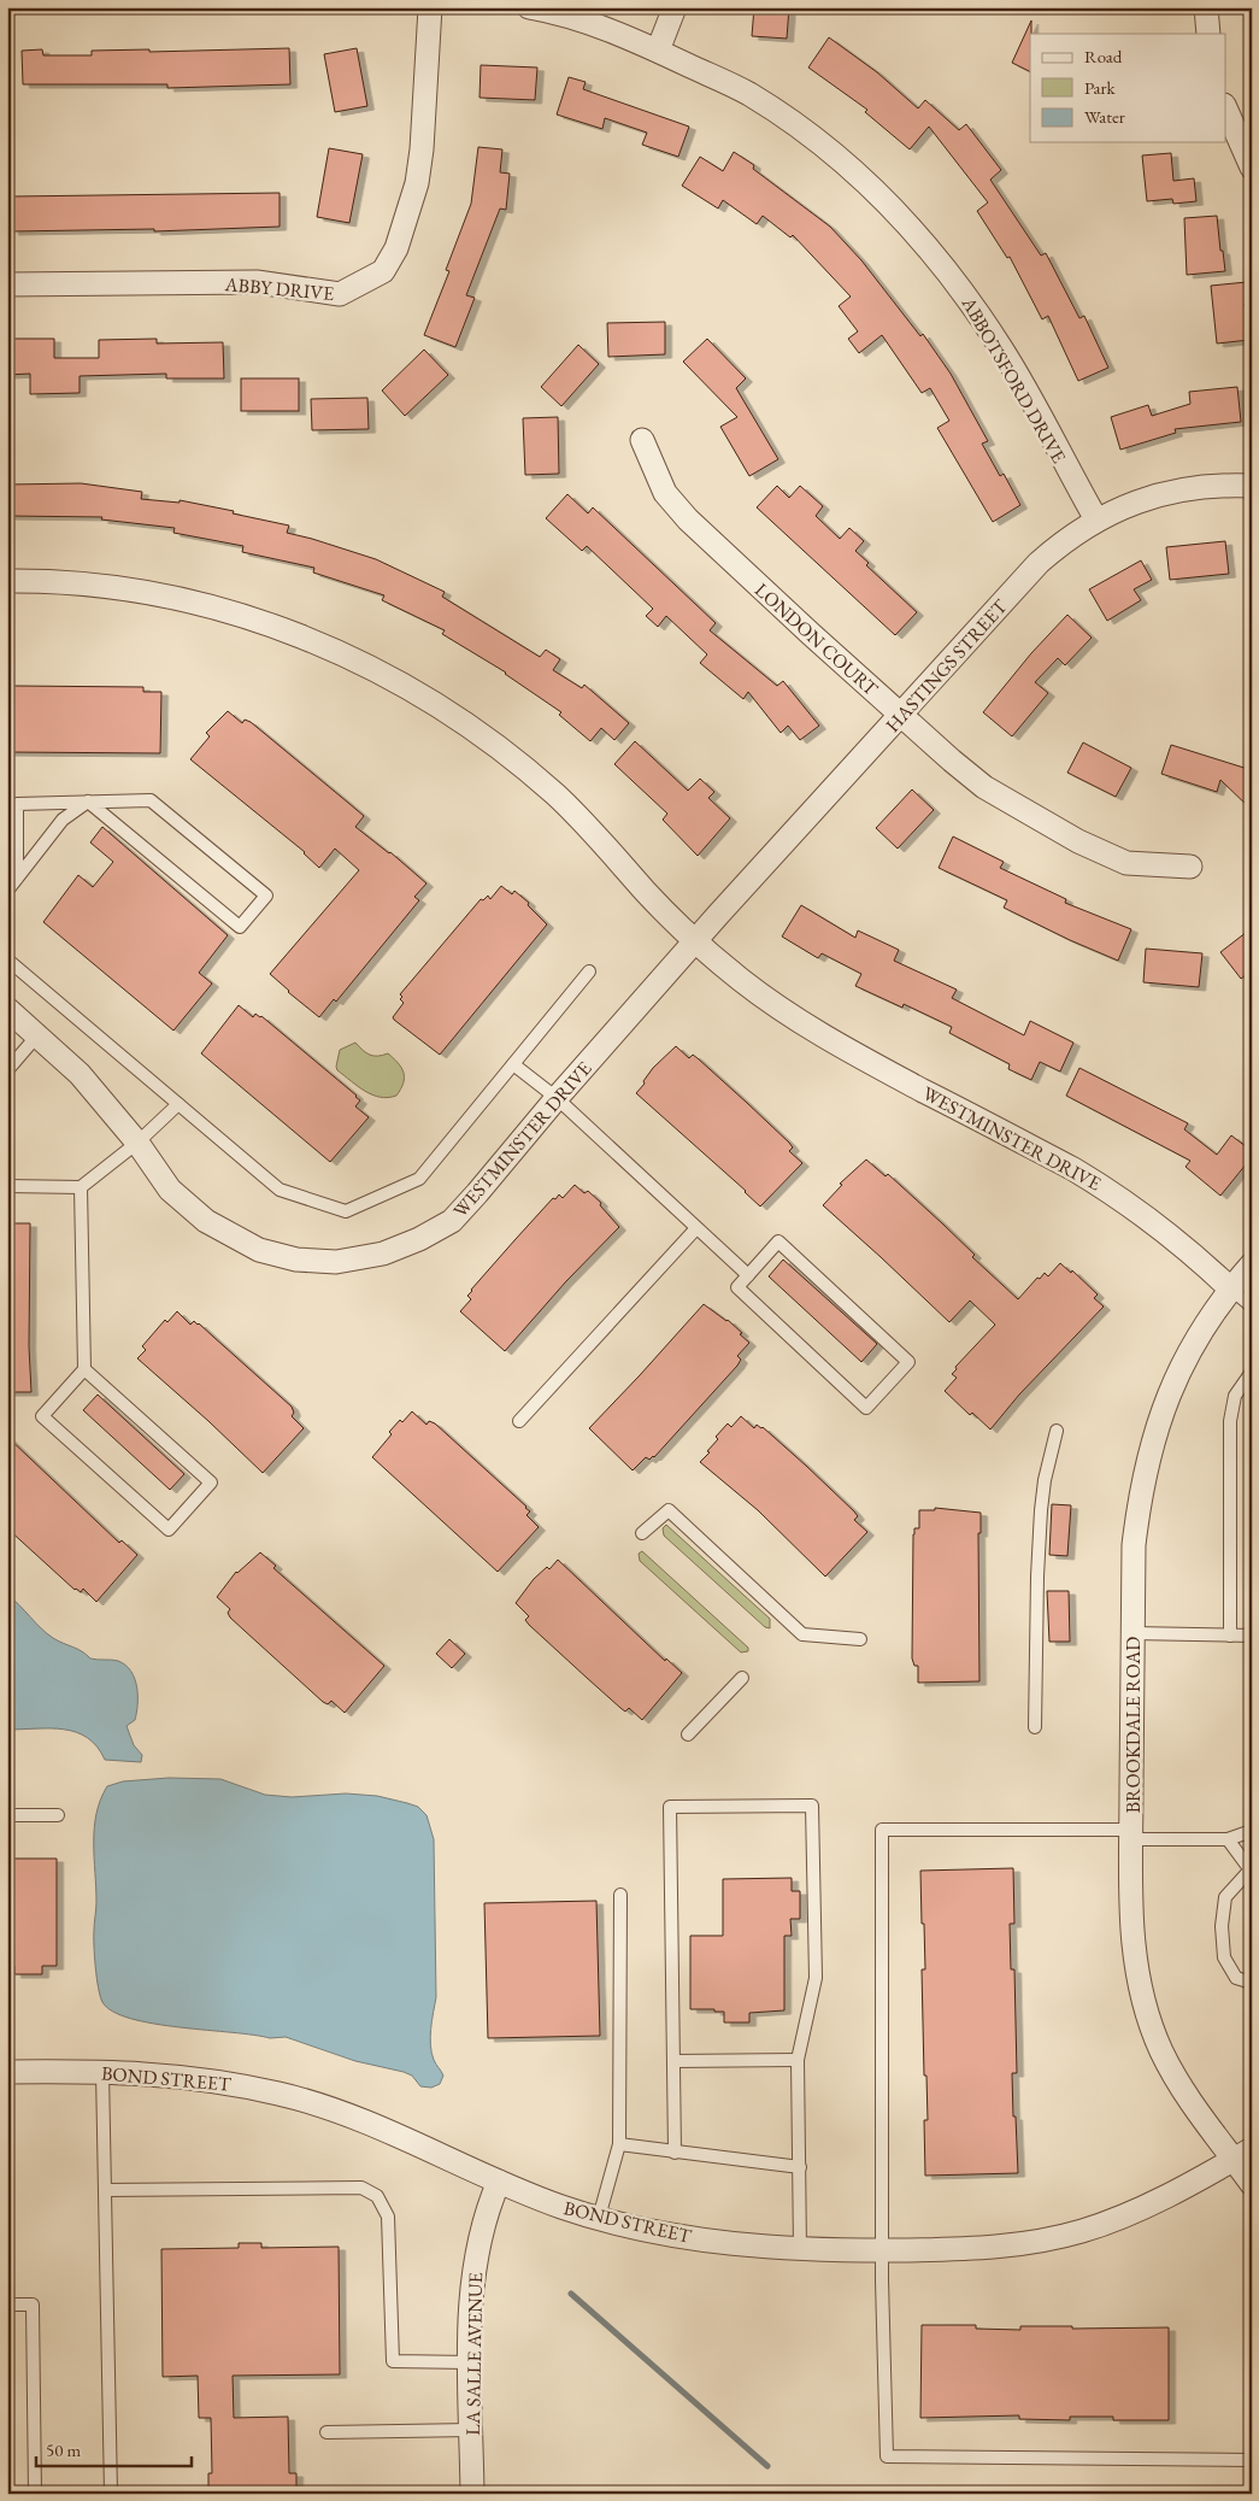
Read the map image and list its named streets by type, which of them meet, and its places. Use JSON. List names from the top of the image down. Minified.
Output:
{"streets":{"street":["ABBY DRIVE","ABBOTSFORD DRIVE","LONDON COURT","HASTINGS STREET","WESTMINSTER DRIVE","BROOKDALE ROAD","BOND STREET","LA SALLE AVENUE"]},"crossings":[["ABBOTSFORD DRIVE","HASTINGS STREET"],["LONDON COURT","HASTINGS STREET"],["HASTINGS STREET","WESTMINSTER DRIVE"],["WESTMINSTER DRIVE","BROOKDALE ROAD"],["BROOKDALE ROAD","BOND STREET"],["BOND STREET","LA SALLE AVENUE"]],"legend":["Road","Park","Water"],"scale_bar":"50 m"}
